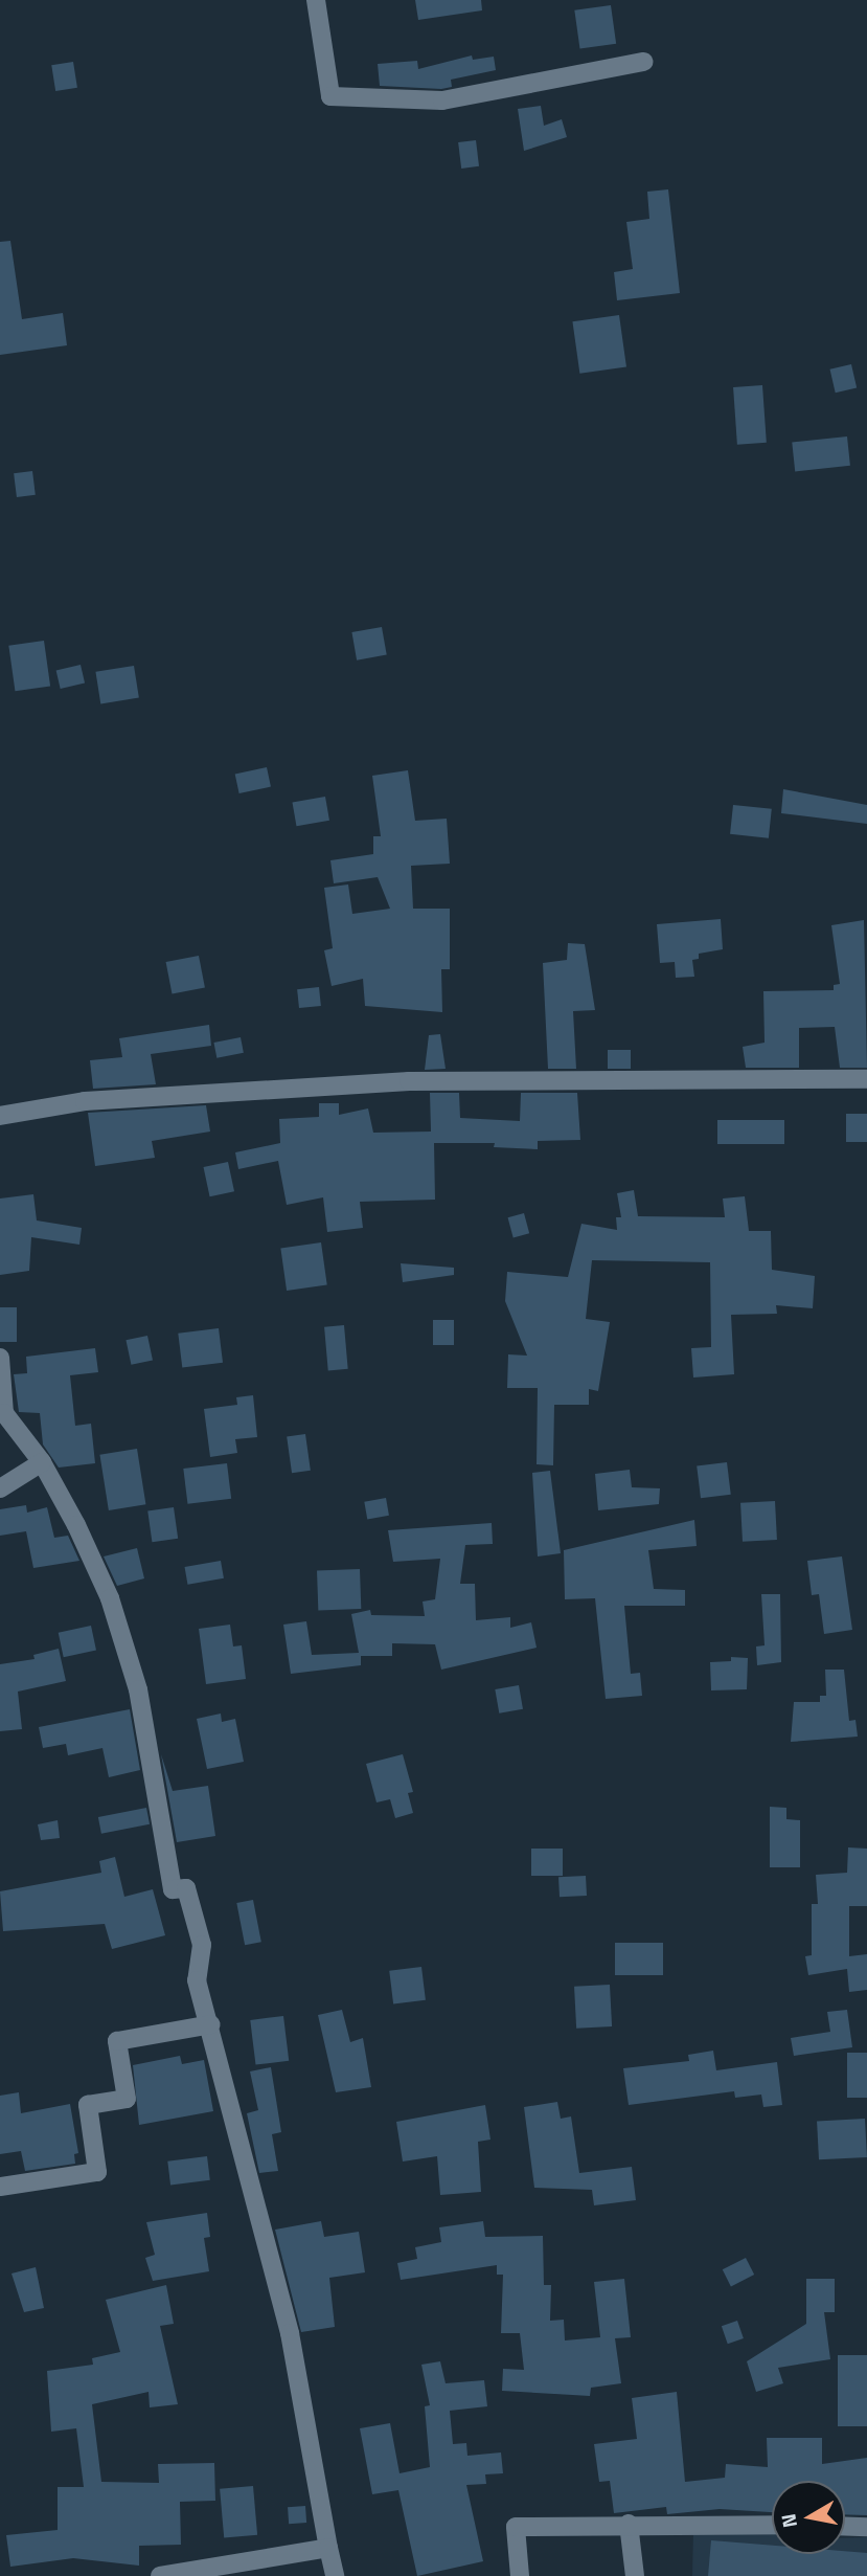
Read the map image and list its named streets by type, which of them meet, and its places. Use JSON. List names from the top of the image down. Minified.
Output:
{"north":"left"}
